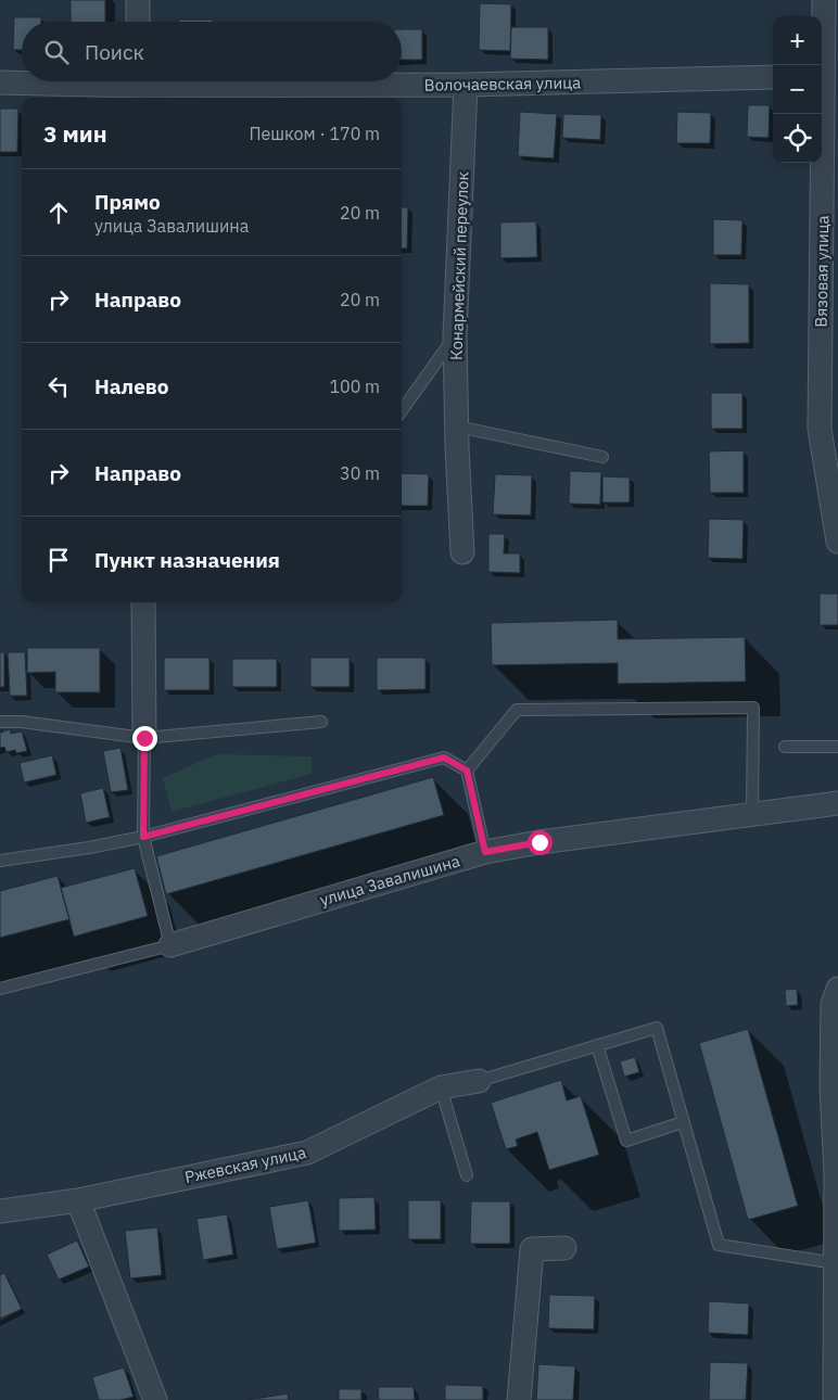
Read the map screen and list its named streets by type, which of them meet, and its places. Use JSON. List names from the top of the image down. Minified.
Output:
{"streets":{"street":["Волочаевская улица","Конармейский переулок","Вязовая улица","улица Завалишина","Ржевская улица"]},"crossings":[["Волочаевская улица","Конармейский переулок"]],"page":{"map_buttons":["+","−"],"search":"Поиск","heading":["3 мин","Пешком · 170 m"],"list":[["Прямо","улица Завалишина","20 m"],["Направо","20 m"],["Налево","100 m"],["Направо","30 m"],"Пункт назначения"]}}
